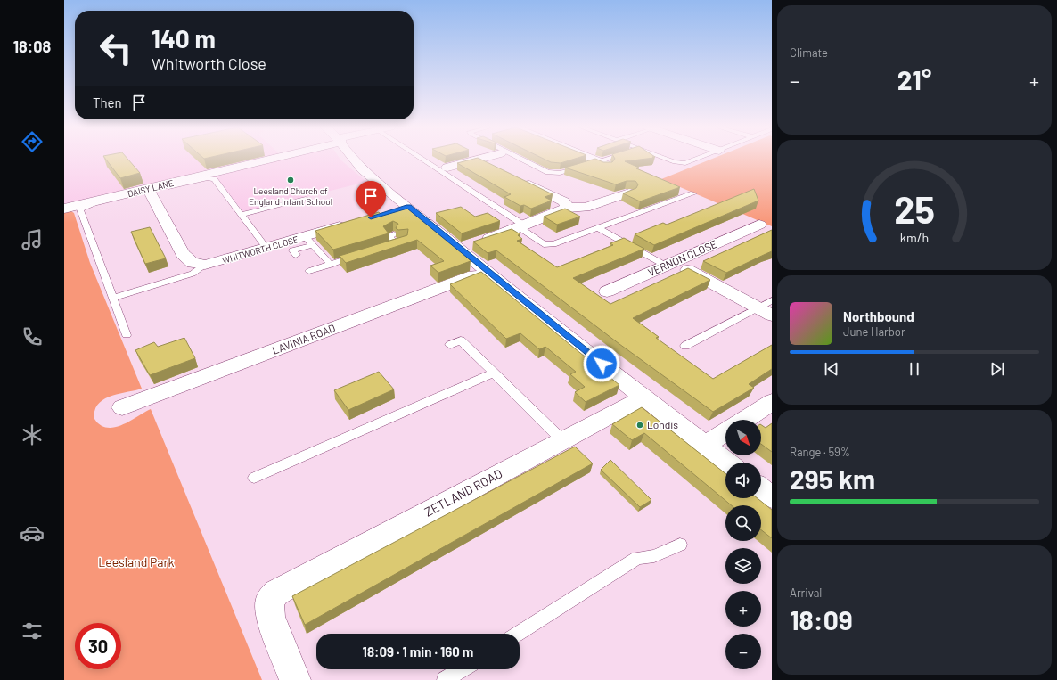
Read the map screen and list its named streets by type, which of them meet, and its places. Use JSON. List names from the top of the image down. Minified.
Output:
{"streets":{"street":["DAISY LANE","WHITWORTH CLOSE","VERNON CLOSE","LAVINIA ROAD","ZETLAND ROAD"]},"parks":["Leesland Park"],"places":["Leesland Church of England Infant School","Londis"],"north":"bottom right","page":{"tabs":"18:08","tile":["Climate",["Range · 59%","295 km"],["Arrival","18:09"]],"turn":["140 m","Whitworth Close"],"heat":["−","21°","+"],"then":"Then","song":["Northbound","June Harbor"],"map_buttons":["+","−"],"limit":"30","trip":"18:09 · 1 min · 160 m","gauge":["25","km/h"]}}
